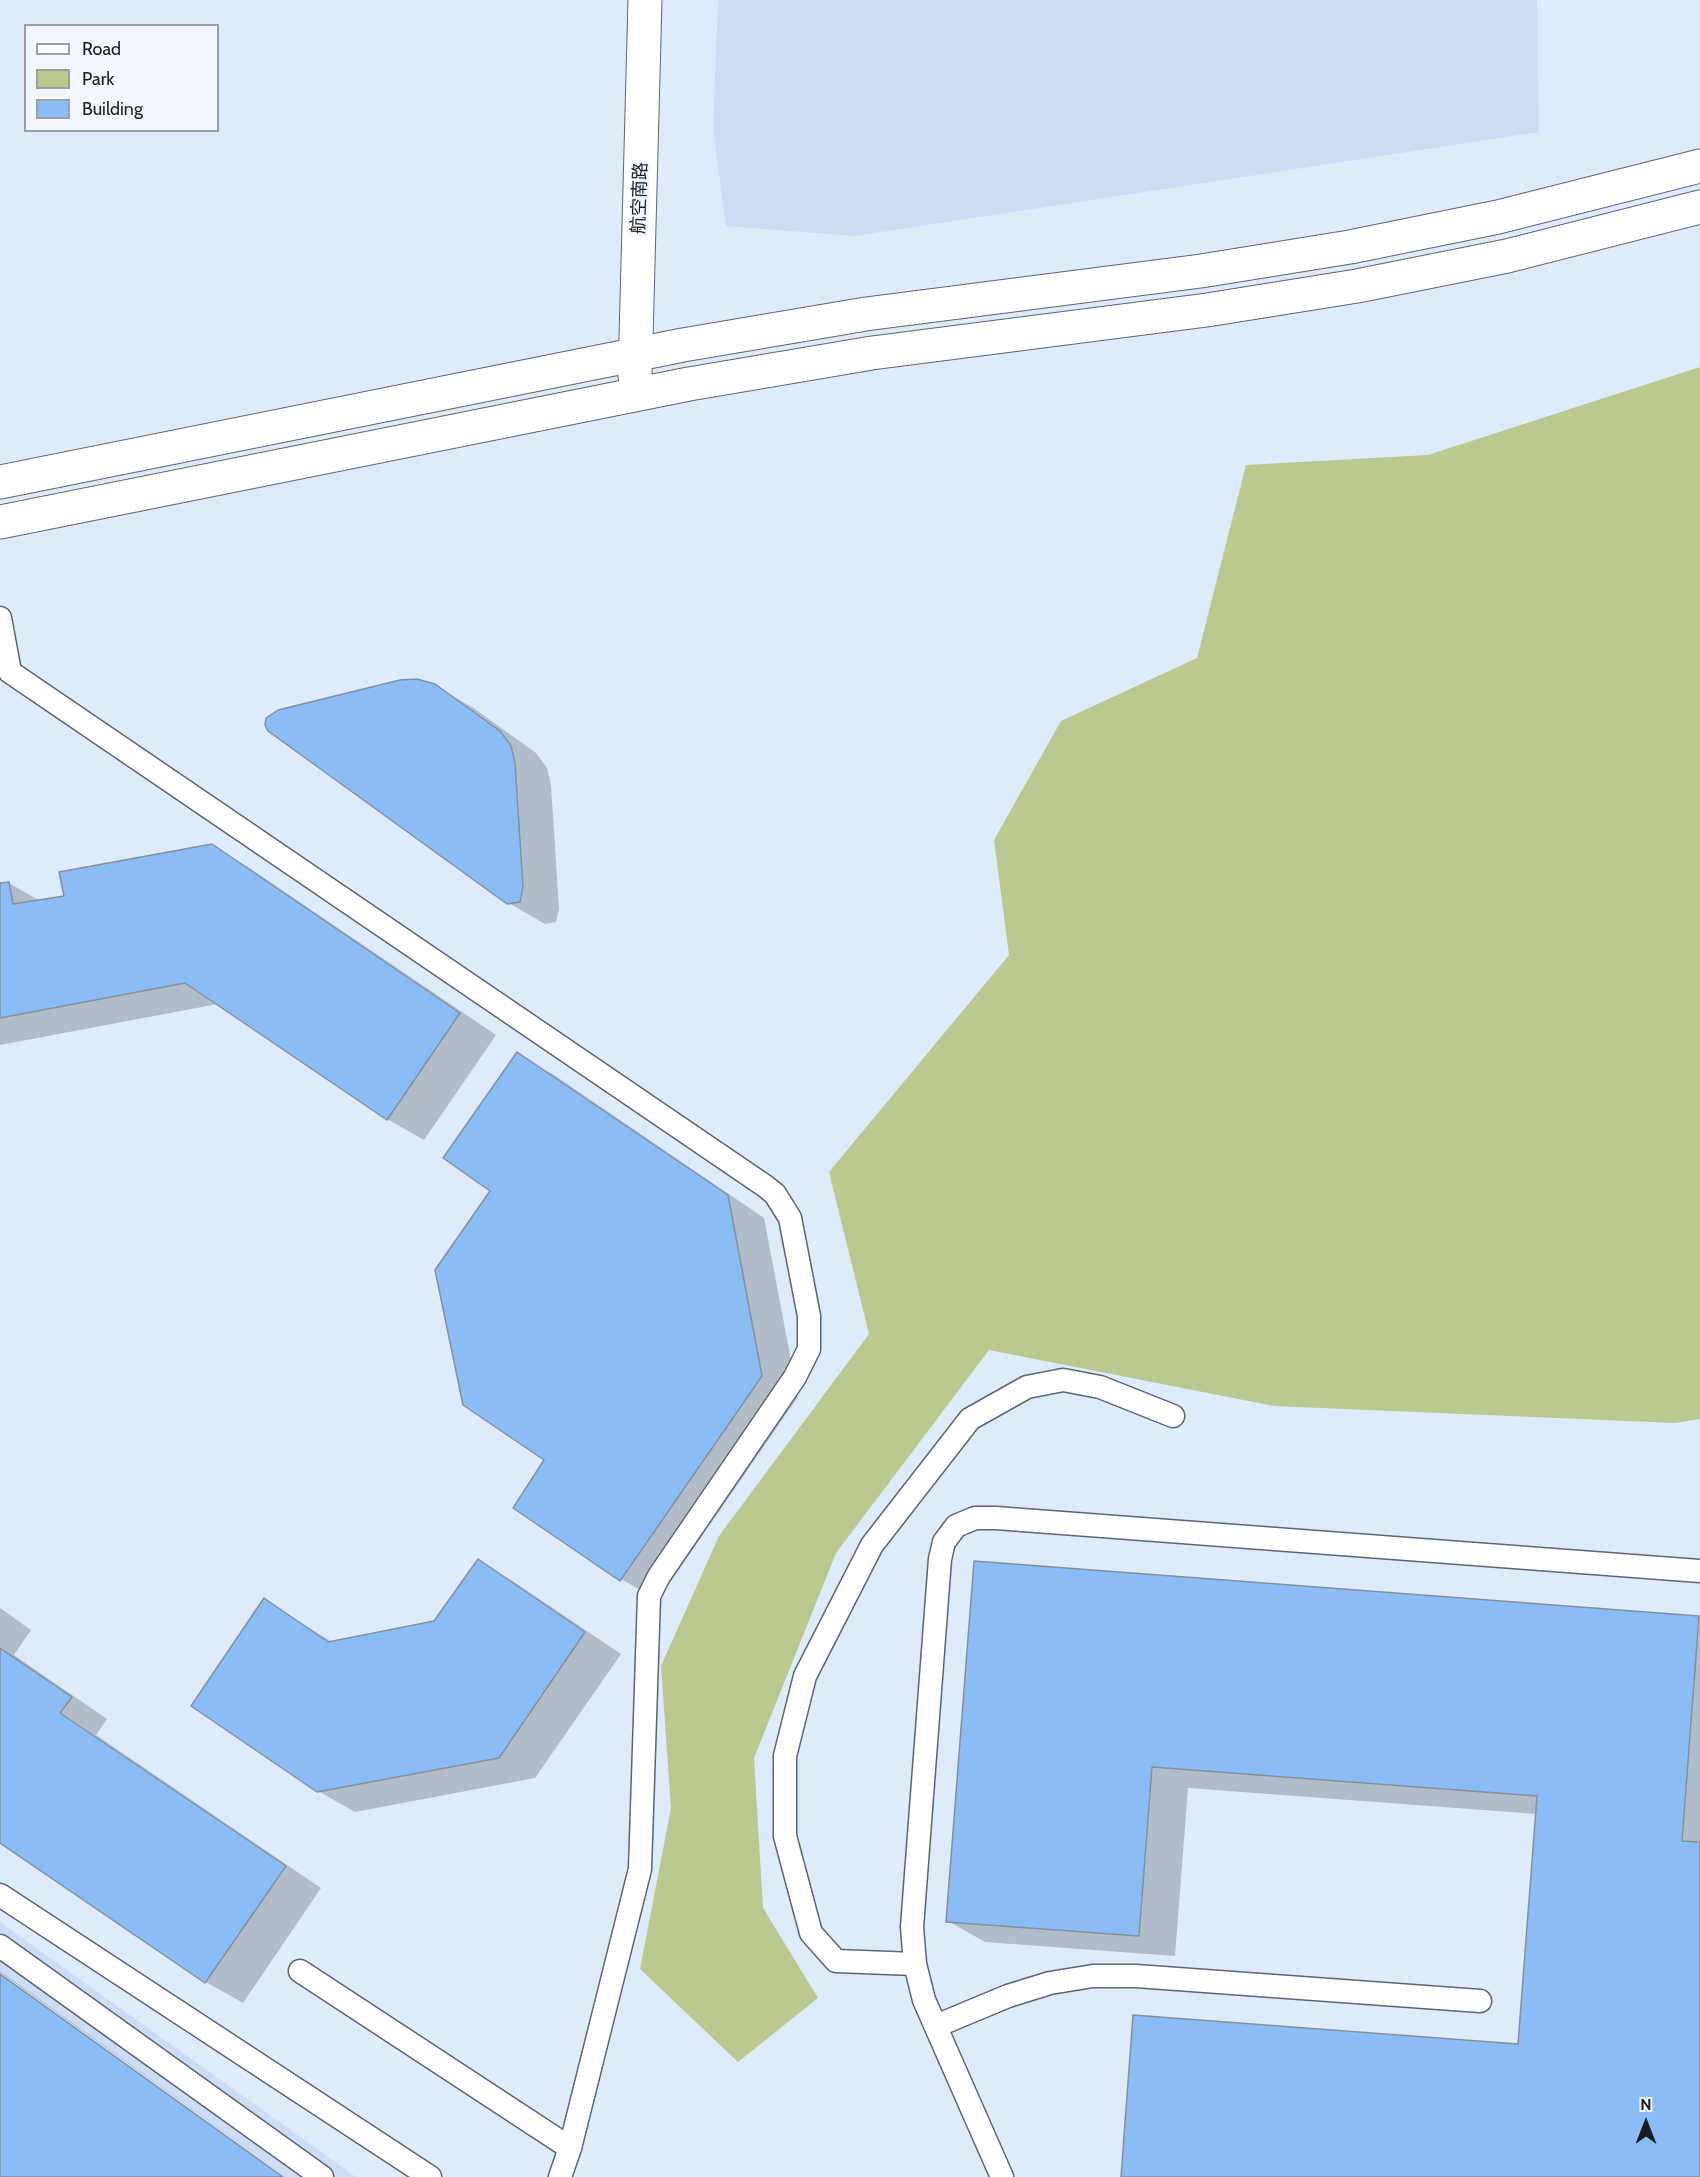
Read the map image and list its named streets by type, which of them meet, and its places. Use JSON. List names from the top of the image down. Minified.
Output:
{"streets":{"main road":["航空南路"]},"legend":["Road","Park","Building"],"north":"top"}
